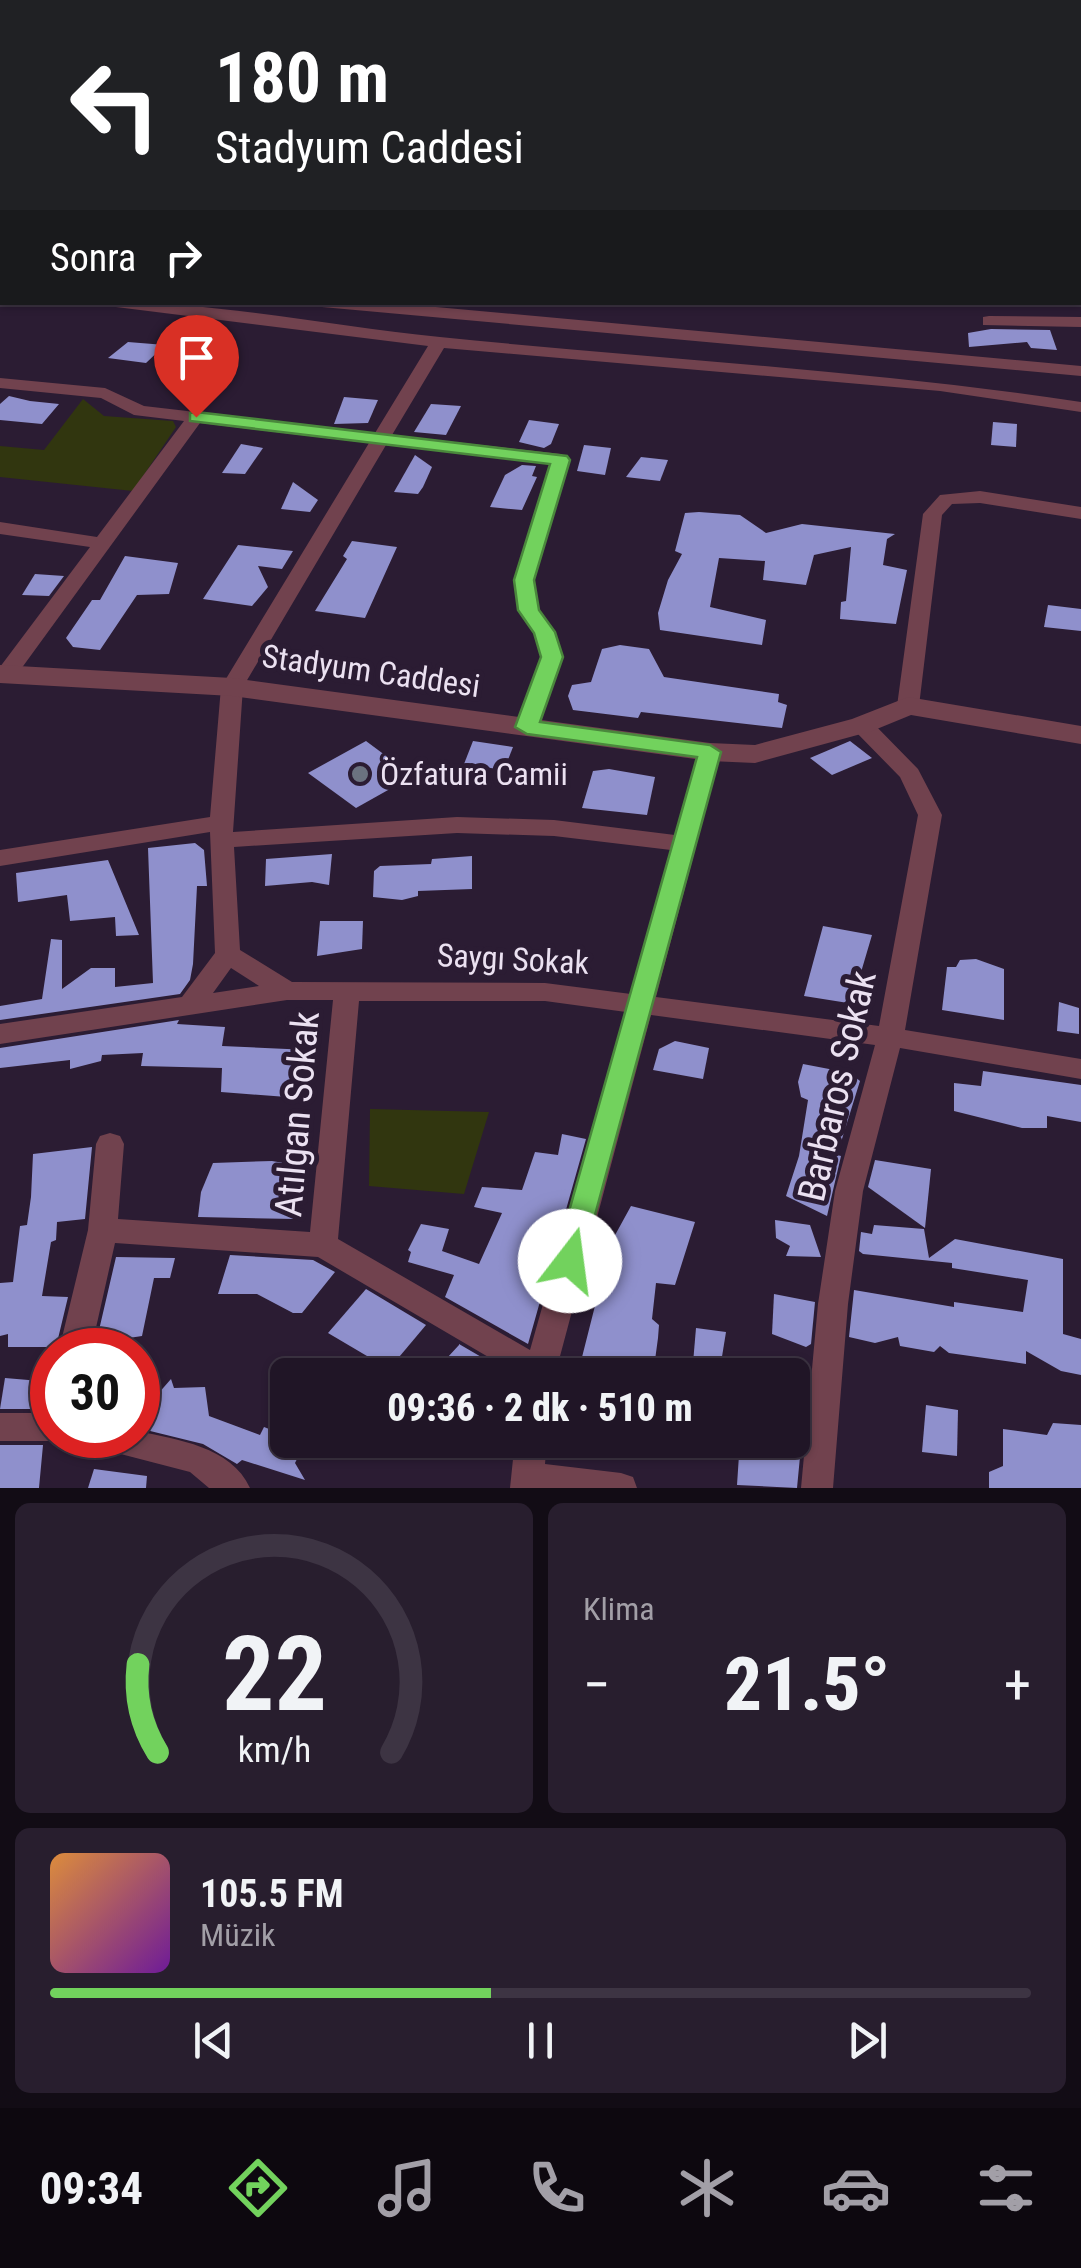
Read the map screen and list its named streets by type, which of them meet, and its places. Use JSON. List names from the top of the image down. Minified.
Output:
{"streets":{"street":["Stadyum Caddesi","Saygı Sokak","Barbaros Sokak","Atılgan Sokak"]},"crossings":[["Stadyum Caddesi","Barbaros Sokak"],["Saygı Sokak","Barbaros Sokak"],["Saygı Sokak","Atılgan Sokak"]],"places":["Özfatura Camii"],"page":{"turn":["180 m","Stadyum Caddesi"],"then":"Sonra","limit":"30","trip":"09:36 · 2 dk · 510 m","tile":"Klima","heat":["−","21.5°","+"],"song":["105.5 FM","Müzik"],"tabs":"09:34","gauge":["22","km/h"]}}
